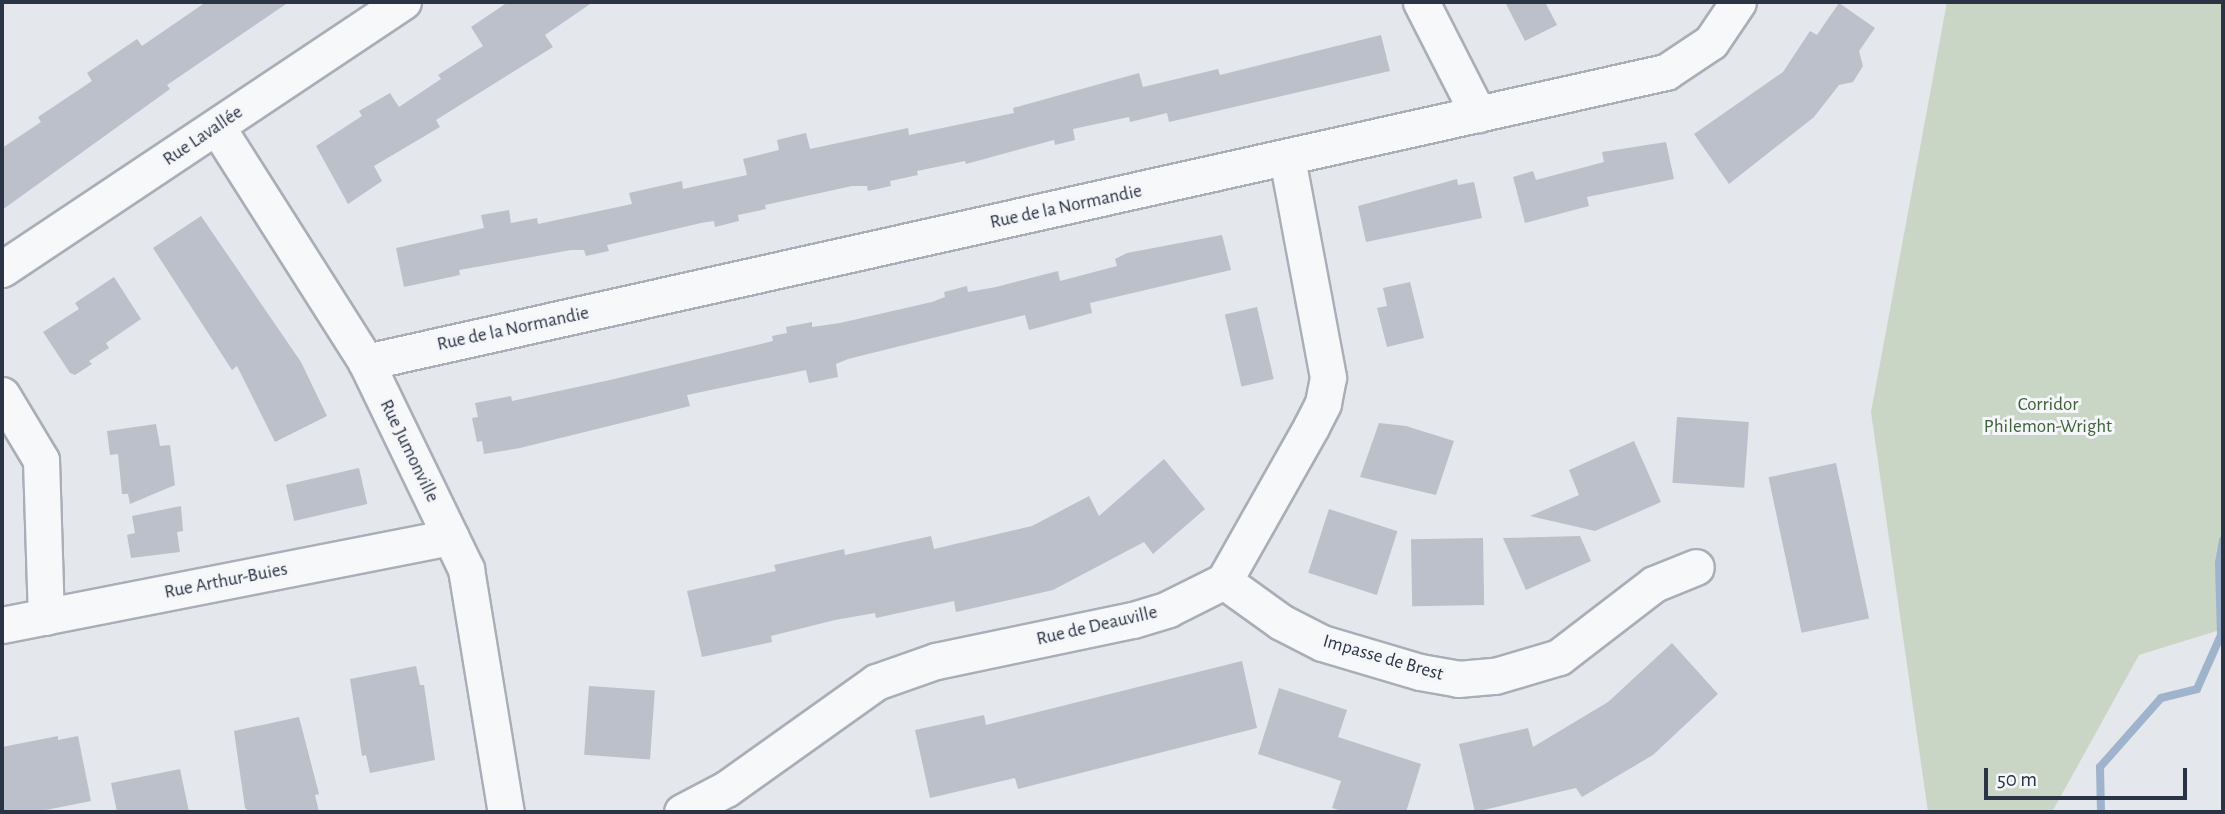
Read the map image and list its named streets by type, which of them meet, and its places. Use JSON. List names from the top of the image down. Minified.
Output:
{"streets":{"street":["Rue Lavallée","Rue de la Normandie","Rue Jumonville","Rue Arthur-Buies","Rue de Deauville","Impasse de Brest"]},"crossings":[["Rue Lavallée","Rue Jumonville"],["Rue de la Normandie","Rue Jumonville"],["Rue Jumonville","Rue Arthur-Buies"],["Rue de Deauville","Impasse de Brest"]],"parks":["Corridor Philemon-Wright"],"scale_bar":"50 m"}
